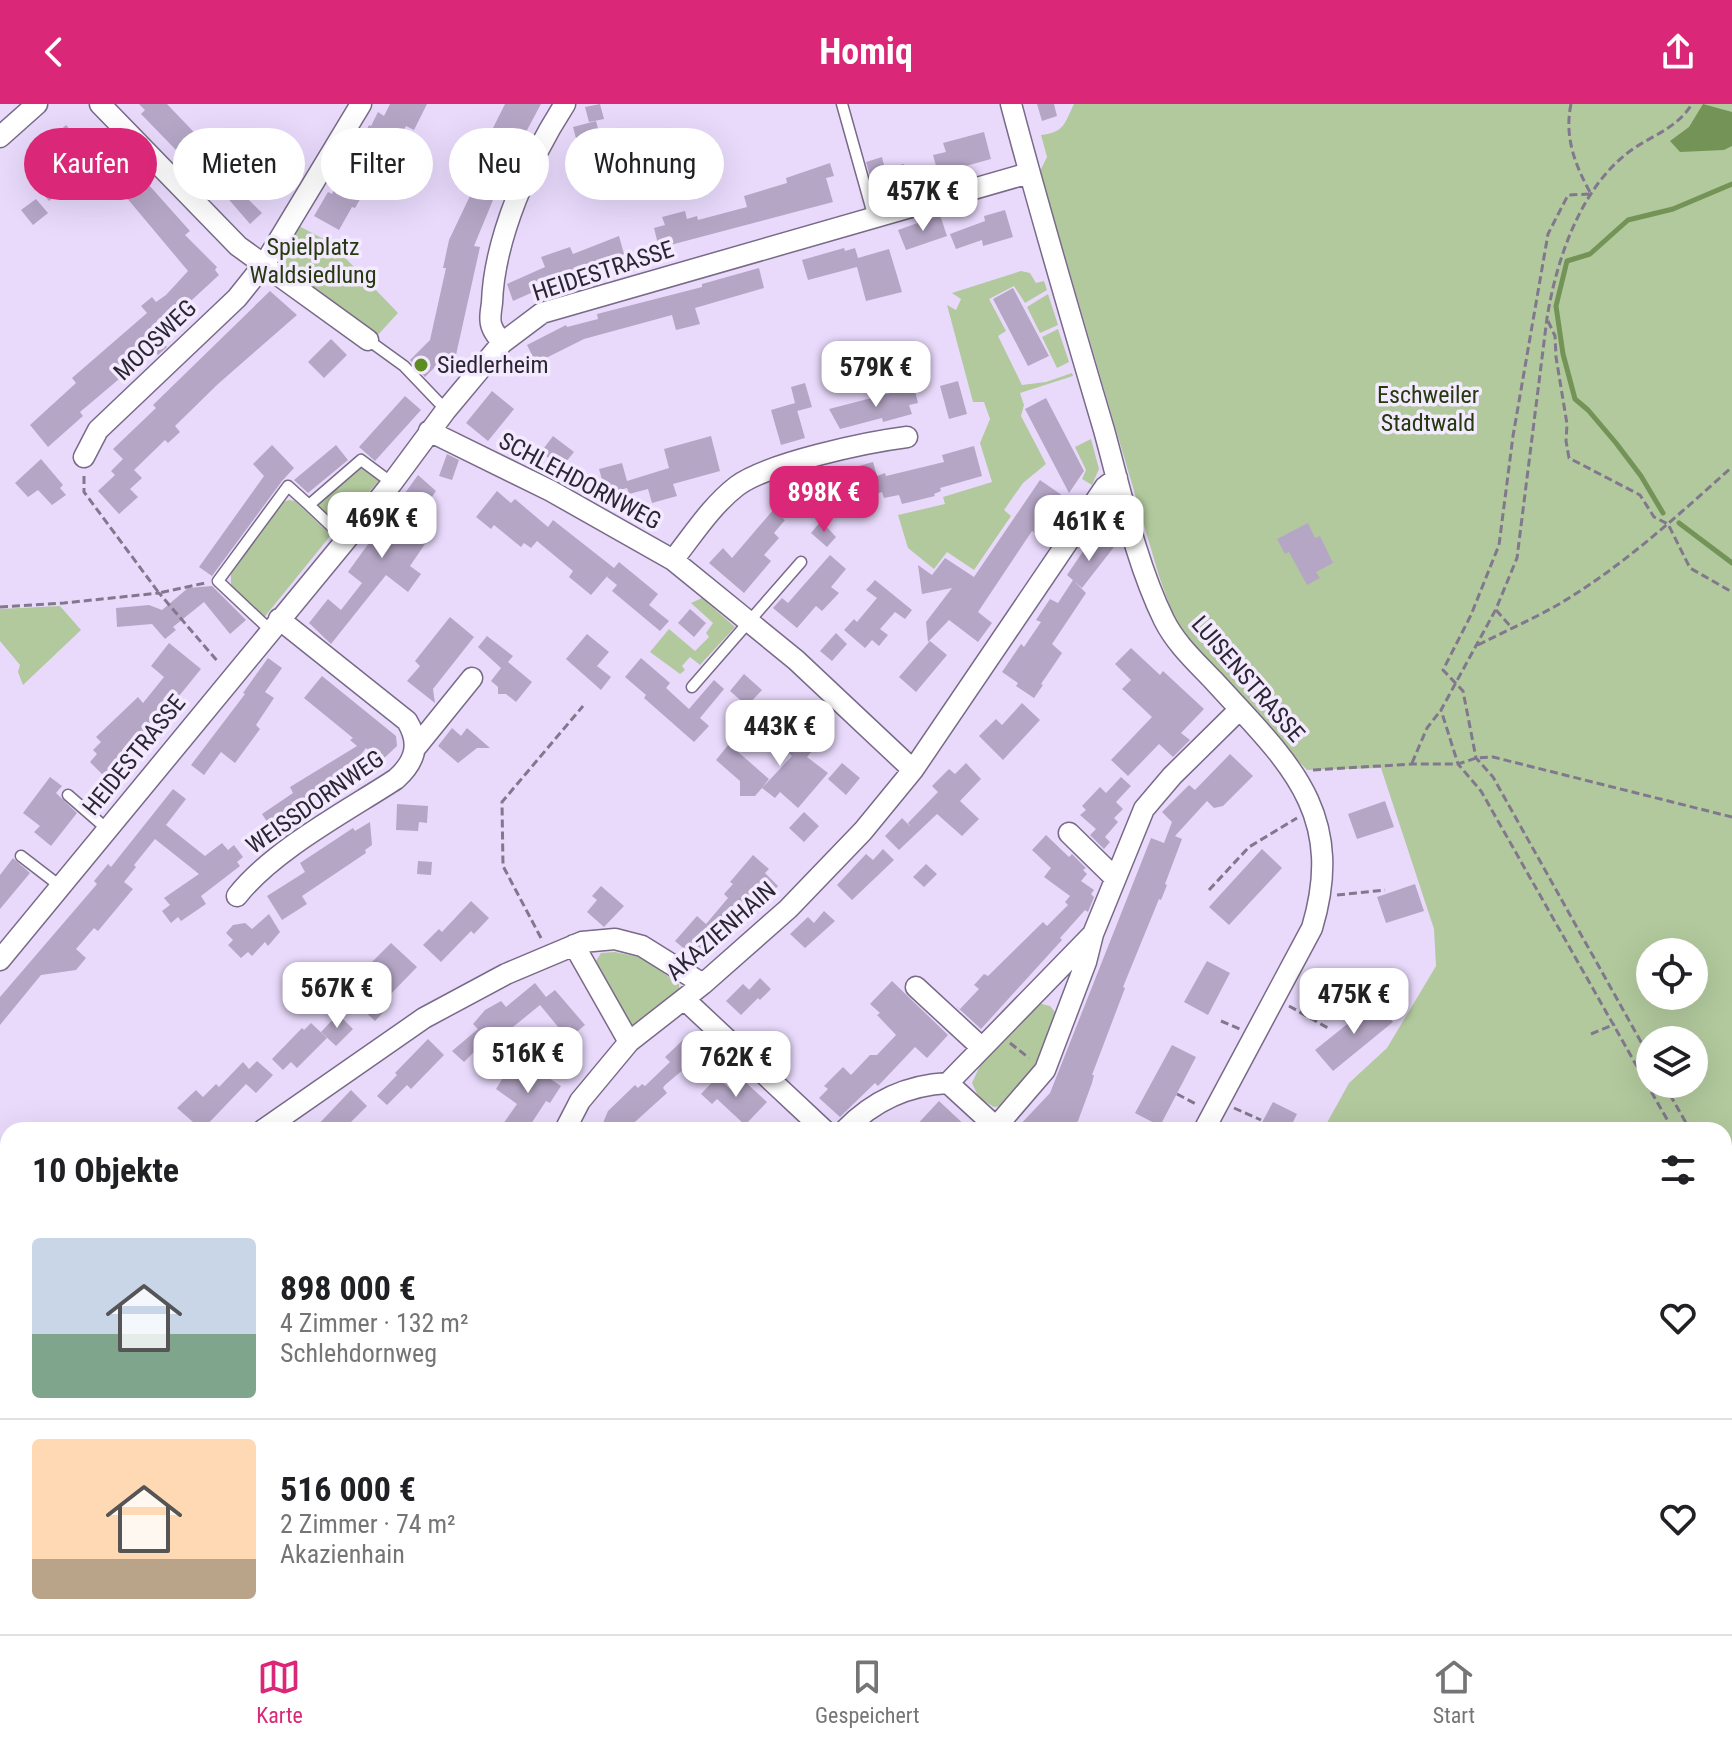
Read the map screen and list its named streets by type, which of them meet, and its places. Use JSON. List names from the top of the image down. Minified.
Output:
{"streets":{"street":["HEIDESTRASSE","MOOSWEG","SCHLEHDORNWEG","LUISENSTRASSE","WEISSDORNWEG","AKAZIENHAIN"]},"crossings":[["HEIDESTRASSE","SCHLEHDORNWEG"],["HEIDESTRASSE","LUISENSTRASSE"],["HEIDESTRASSE","WEISSDORNWEG"],["LUISENSTRASSE","AKAZIENHAIN"]],"parks":["Spielplatz Waldsiedlung","Eschweiler Stadtwald"],"places":["Siedlerheim"],"page":{"header":"Homiq","chip":["Kaufen","Mieten","Filter","Neu","Wohnung"],"price":["457K €","579K €","898K €","469K €","461K €","443K €","567K €","475K €","516K €","762K €"],"heading":"10 Objekte","list":[{"name":"898 000 €","note":"4 Zimmer · 132 m² · Schlehdornweg"},{"name":"516 000 €","note":"2 Zimmer · 74 m² · Akazienhain"}],"tabs":["Karte","Gespeichert","Start"]}}
